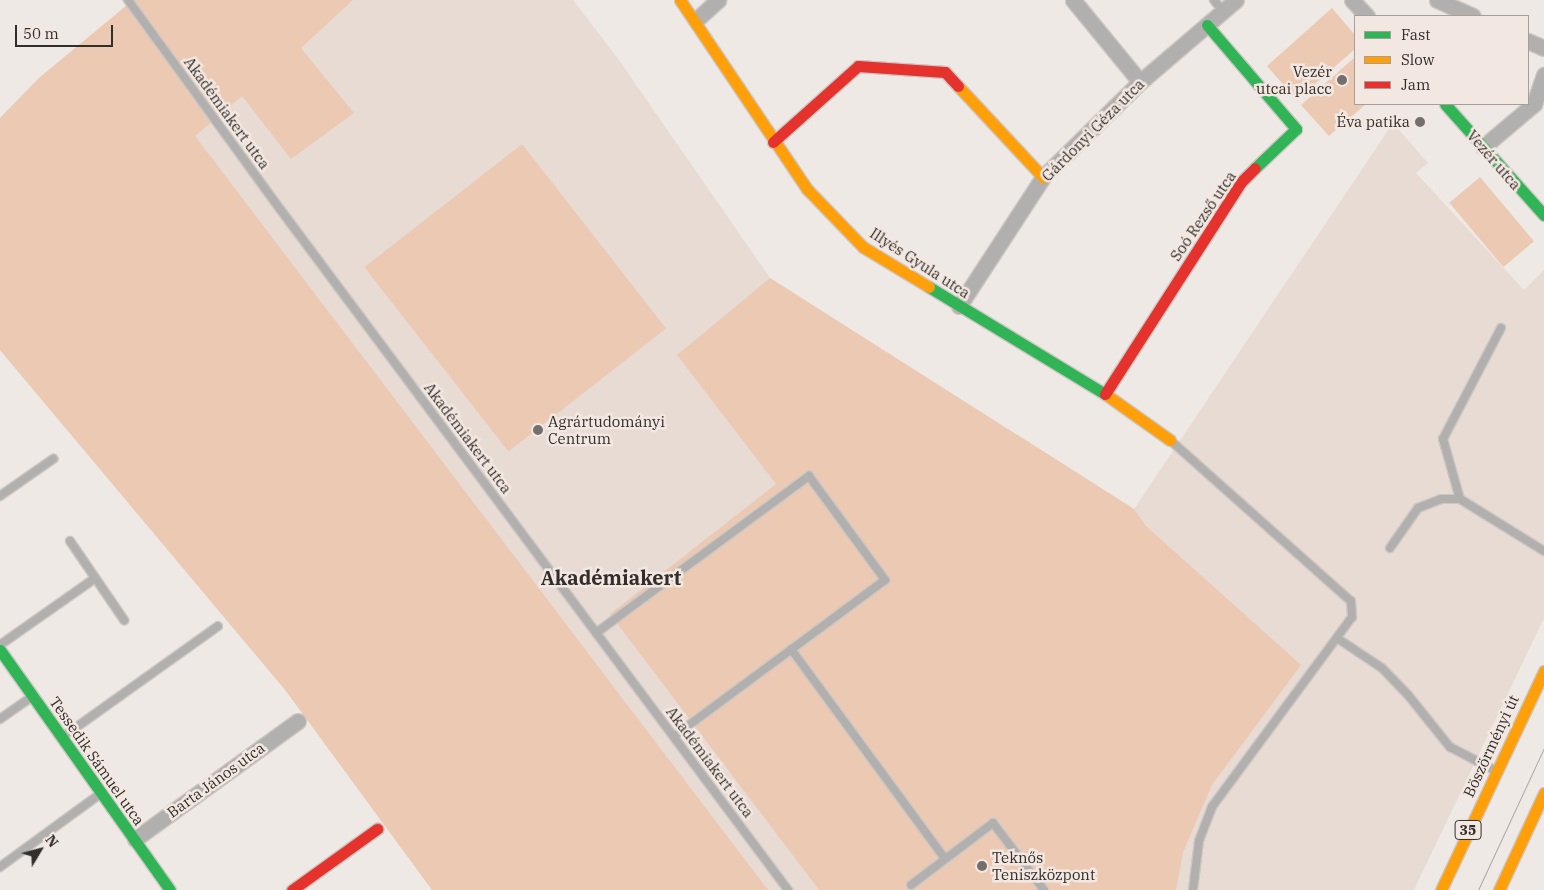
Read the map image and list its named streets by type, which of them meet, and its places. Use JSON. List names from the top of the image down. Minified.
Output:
{"streets":{"street":["Gárdonyi Géza utca","Vezér utca","Soó Rezső utca","Illyés Gyula utca","Böszörményi út","Tessedik Sámuel utca","Barta János utca","35"],"lane":["Akadémiakert utca"]},"crossings":[["Gárdonyi Géza utca","Soó Rezső utca"],["Gárdonyi Géza utca","Illyés Gyula utca"],["Soó Rezső utca","Illyés Gyula utca"],["Tessedik Sámuel utca","Barta János utca"]],"districts":["Akadémiakert"],"places":["Vezér utcai placc","Éva patika","Agrártudományi Centrum","Teknős Teniszközpont"],"legend":["Fast","Slow","Jam"],"scale_bar":"50 m","north":"top right"}
